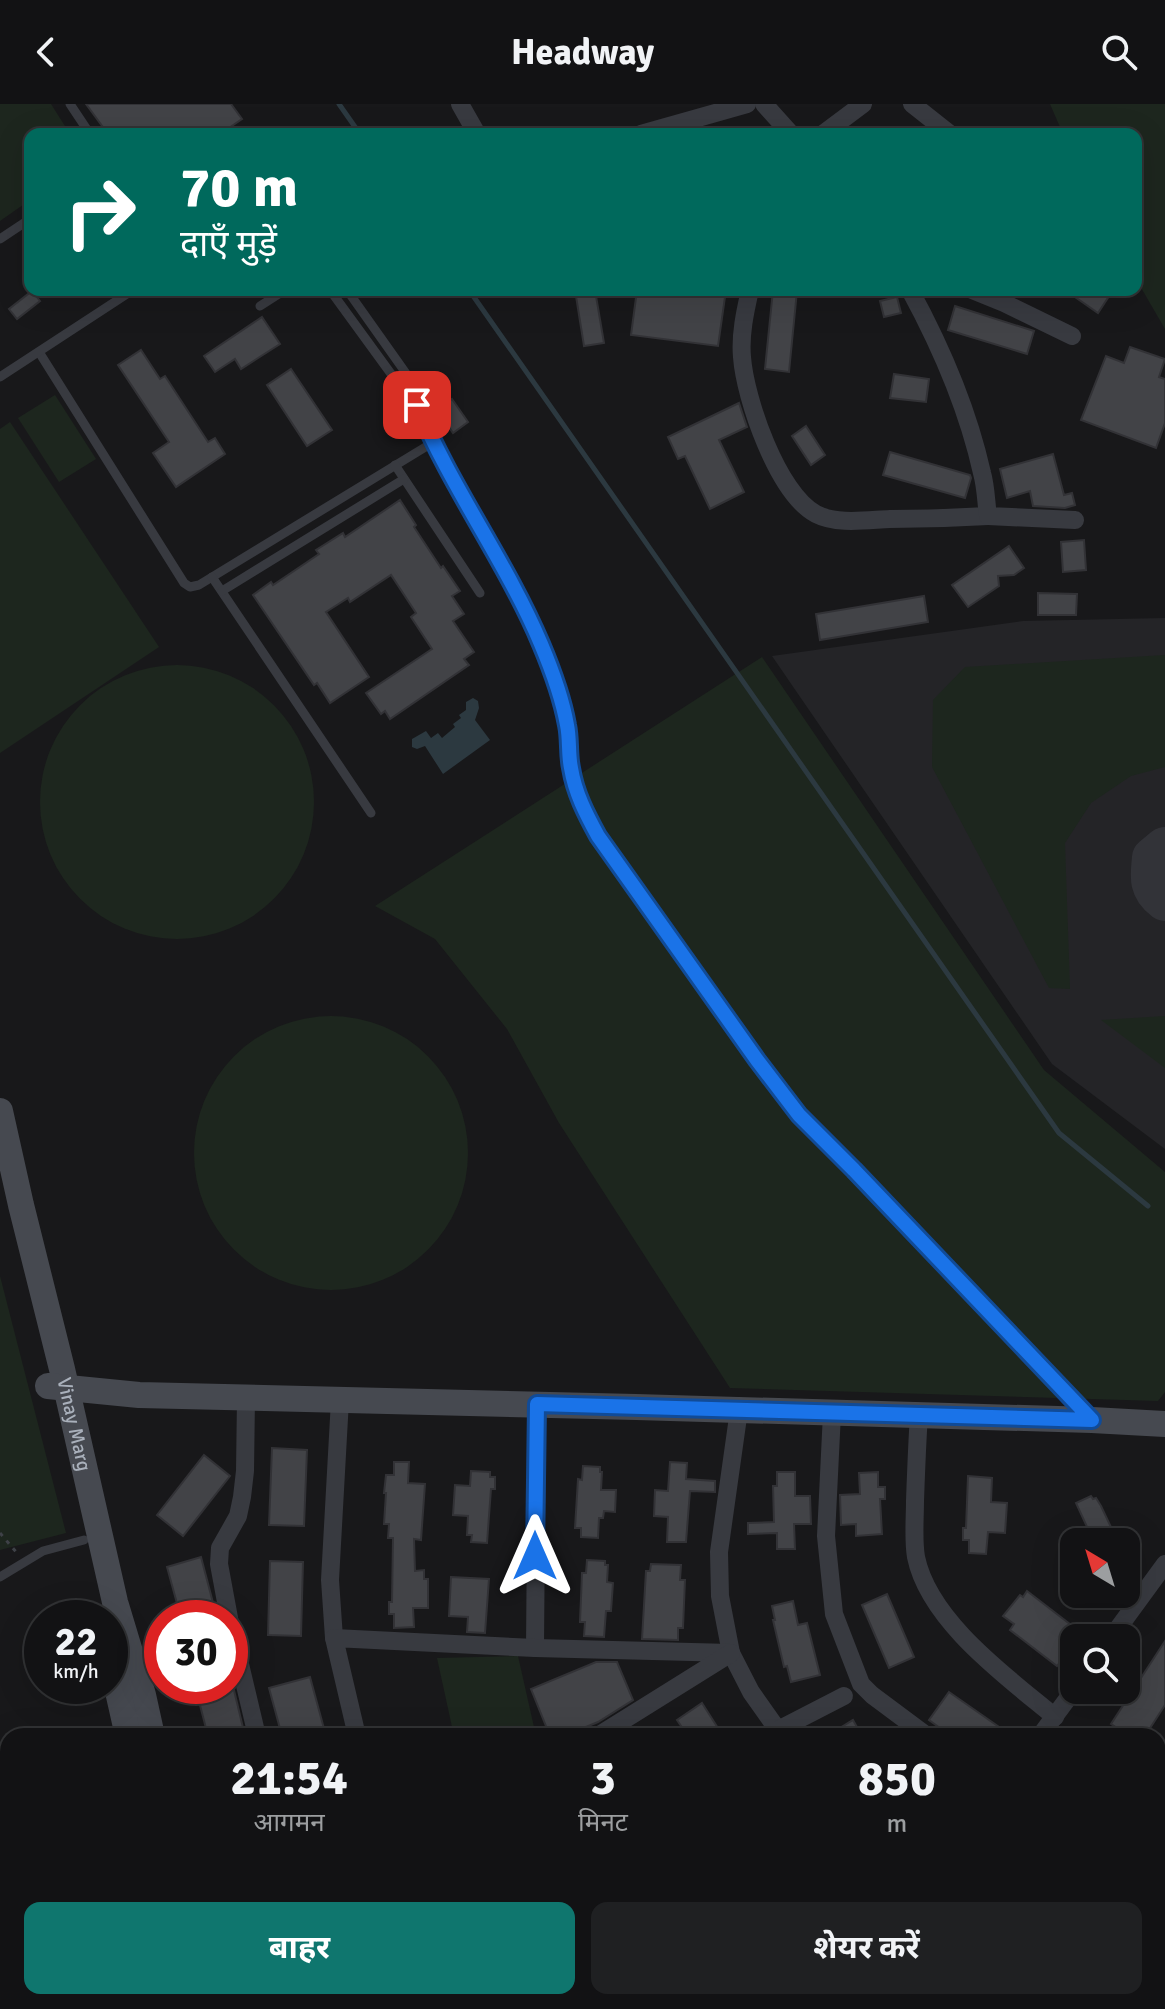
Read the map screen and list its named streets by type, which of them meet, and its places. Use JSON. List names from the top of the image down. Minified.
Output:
{"streets":{"main road":["Vinay Marg"]},"north":"top left","page":{"header":"Headway","turn":["70 m","दाएँ मुड़ें"],"speed":"22 km/h","limit":"30","eta":["21:54","आगमन","3","मिनट","850","m"],"buttons":["बाहर","शेयर करें"]}}
